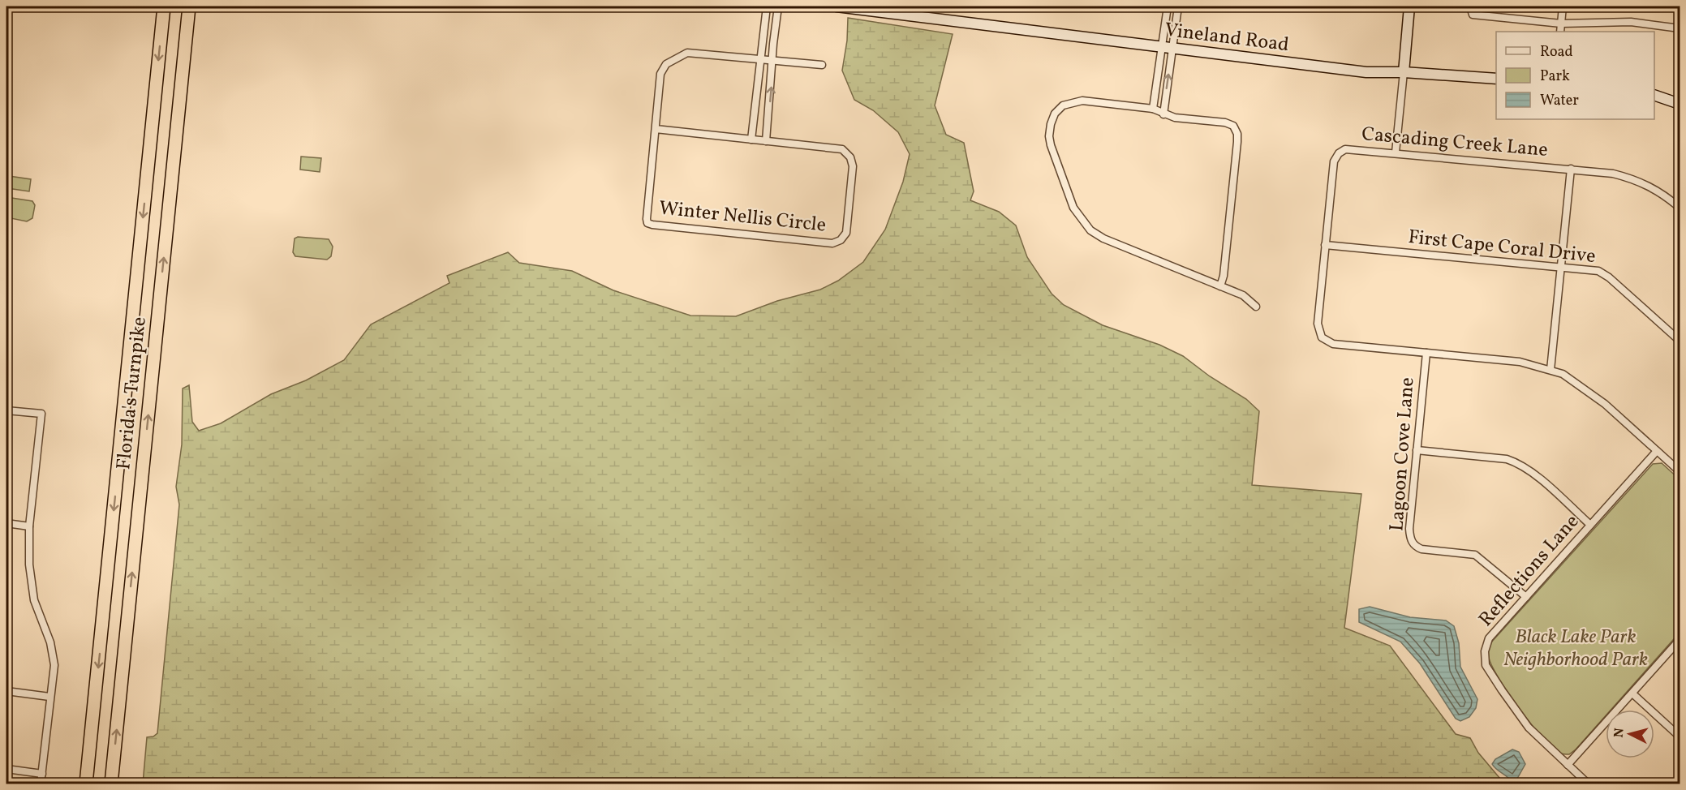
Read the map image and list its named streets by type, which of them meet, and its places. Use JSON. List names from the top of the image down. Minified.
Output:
{"streets":{"highway":["Florida's Turnpike"],"main road":["Vineland Road"],"street":["Cascading Creek Lane","Winter Nellis Circle","First Cape Coral Drive","Lagoon Cove Lane","Reflections Lane"]},"crossings":[["Cascading Creek Lane","First Cape Coral Drive"],["Cascading Creek Lane","Lagoon Cove Lane"],["Cascading Creek Lane","Reflections Lane"],["Lagoon Cove Lane","Reflections Lane"]],"parks":["Black Lake Park Neighborhood Park"],"legend":["Road","Park","Water"],"north":"left"}
